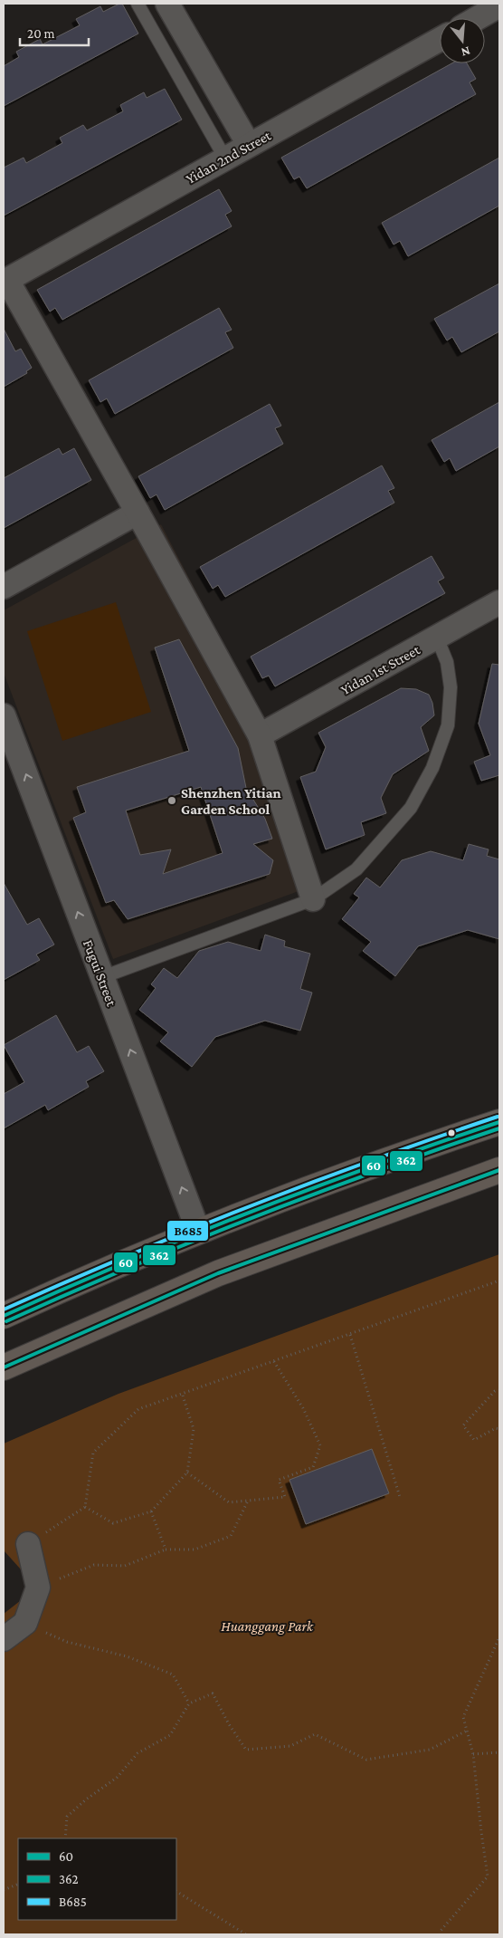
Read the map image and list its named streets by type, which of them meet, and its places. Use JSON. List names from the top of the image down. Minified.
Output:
{"streets":{"street":["Yidan 2nd Street","Yidan 1st Street","Fugui Street"]},"one_way":["Fugui Street"],"parks":["Huanggang Park"],"places":["Shenzhen Yitian Garden School"],"lines":["transit line B685","transit line 60","transit line 362"],"legend":["60","362","B685"],"scale_bar":"20 m","north":"bottom"}
